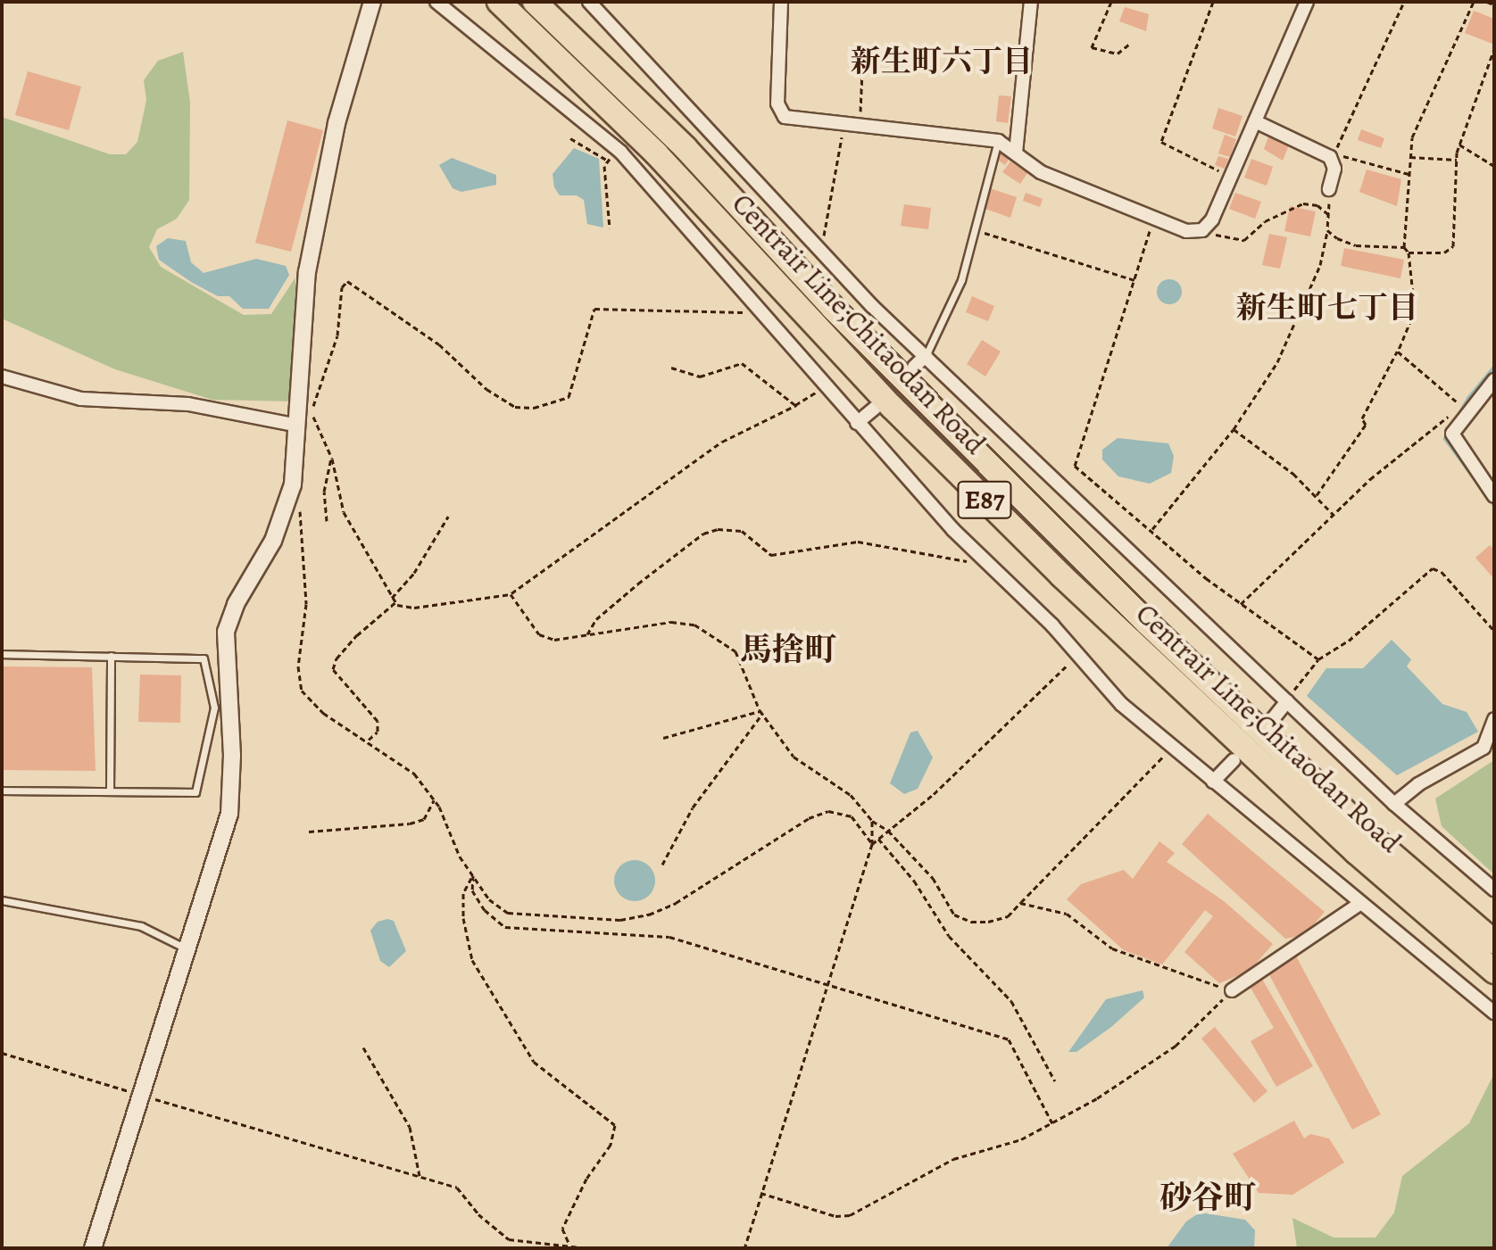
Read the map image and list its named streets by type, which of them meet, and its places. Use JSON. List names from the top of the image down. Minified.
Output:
{"streets":{"highway":["Centrair Line;Chitaodan Road","E87"]},"districts":["新生町六丁目","新生町七丁目","馬捨町","砂谷町"]}
